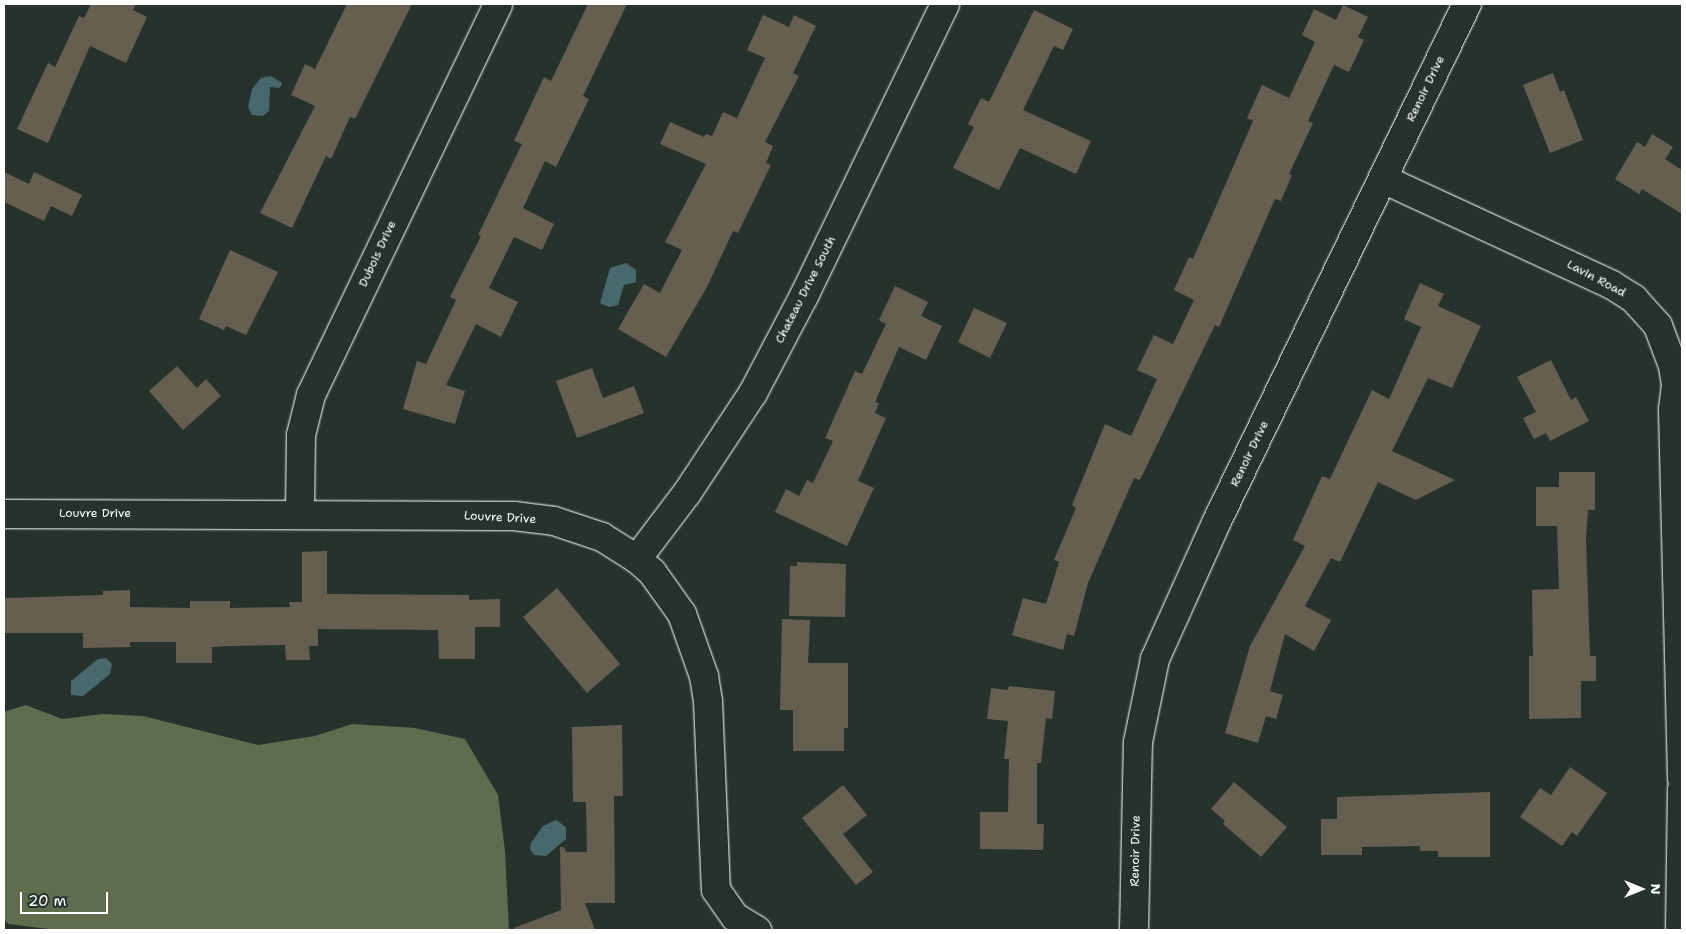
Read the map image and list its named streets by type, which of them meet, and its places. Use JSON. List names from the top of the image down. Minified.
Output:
{"streets":{"street":["Renoir Drive","Dubois Drive","Lavin Road","Chateau Drive South","Louvre Drive"]},"crossings":[["Renoir Drive","Lavin Road"],["Dubois Drive","Louvre Drive"],["Chateau Drive South","Louvre Drive"]],"scale_bar":"20 m","north":"right"}
